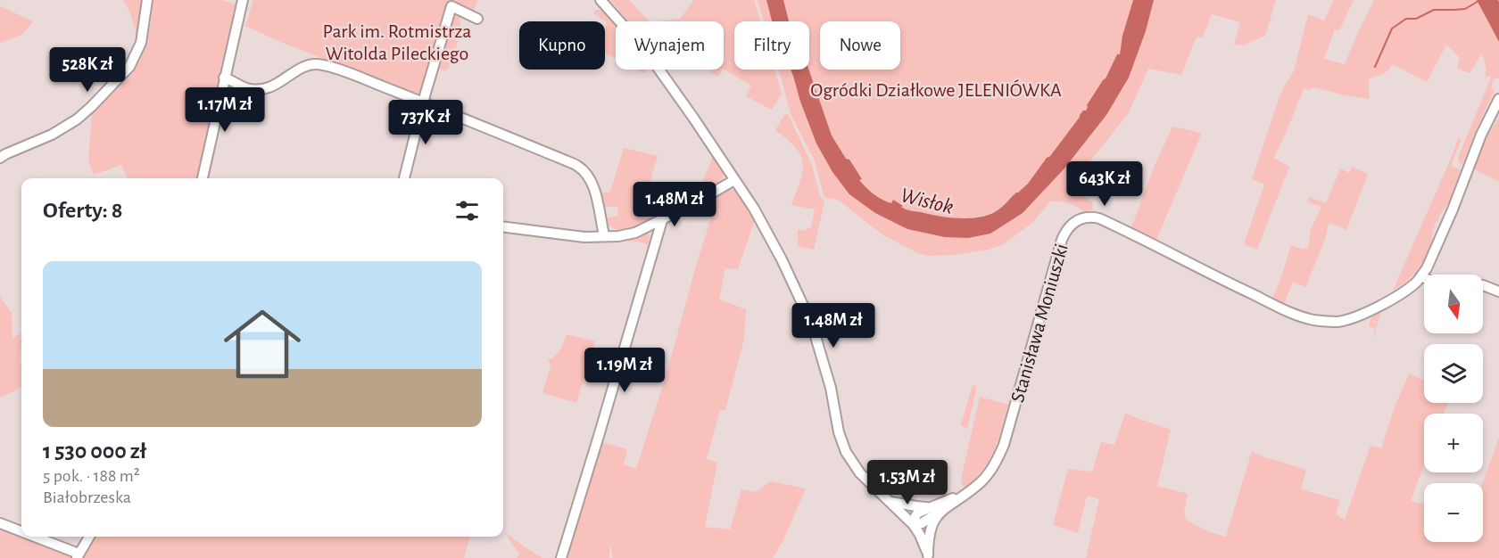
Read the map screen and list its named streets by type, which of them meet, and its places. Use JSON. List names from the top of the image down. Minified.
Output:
{"streets":{"street":["Stanisława Moniuszki"]},"water":["Wisłok"],"parks":["Park im. Rotmistrza Witolda Pileckiego","Ogródki Działkowe JELENIÓWKA"],"north":"bottom","page":{"chip":["Kupno","Wynajem","Filtry","Nowe"],"price":["528K zł","1.17M zł","737K zł","643K zł","1.48M zł","1.48M zł","1.19M zł","1.53M zł"],"heading":"Oferty: 8","list":[{"name":"1 530 000 zł","note":"5 pok. · 188 m² · Białobrzeska"}],"map_buttons":["+","−"]}}
